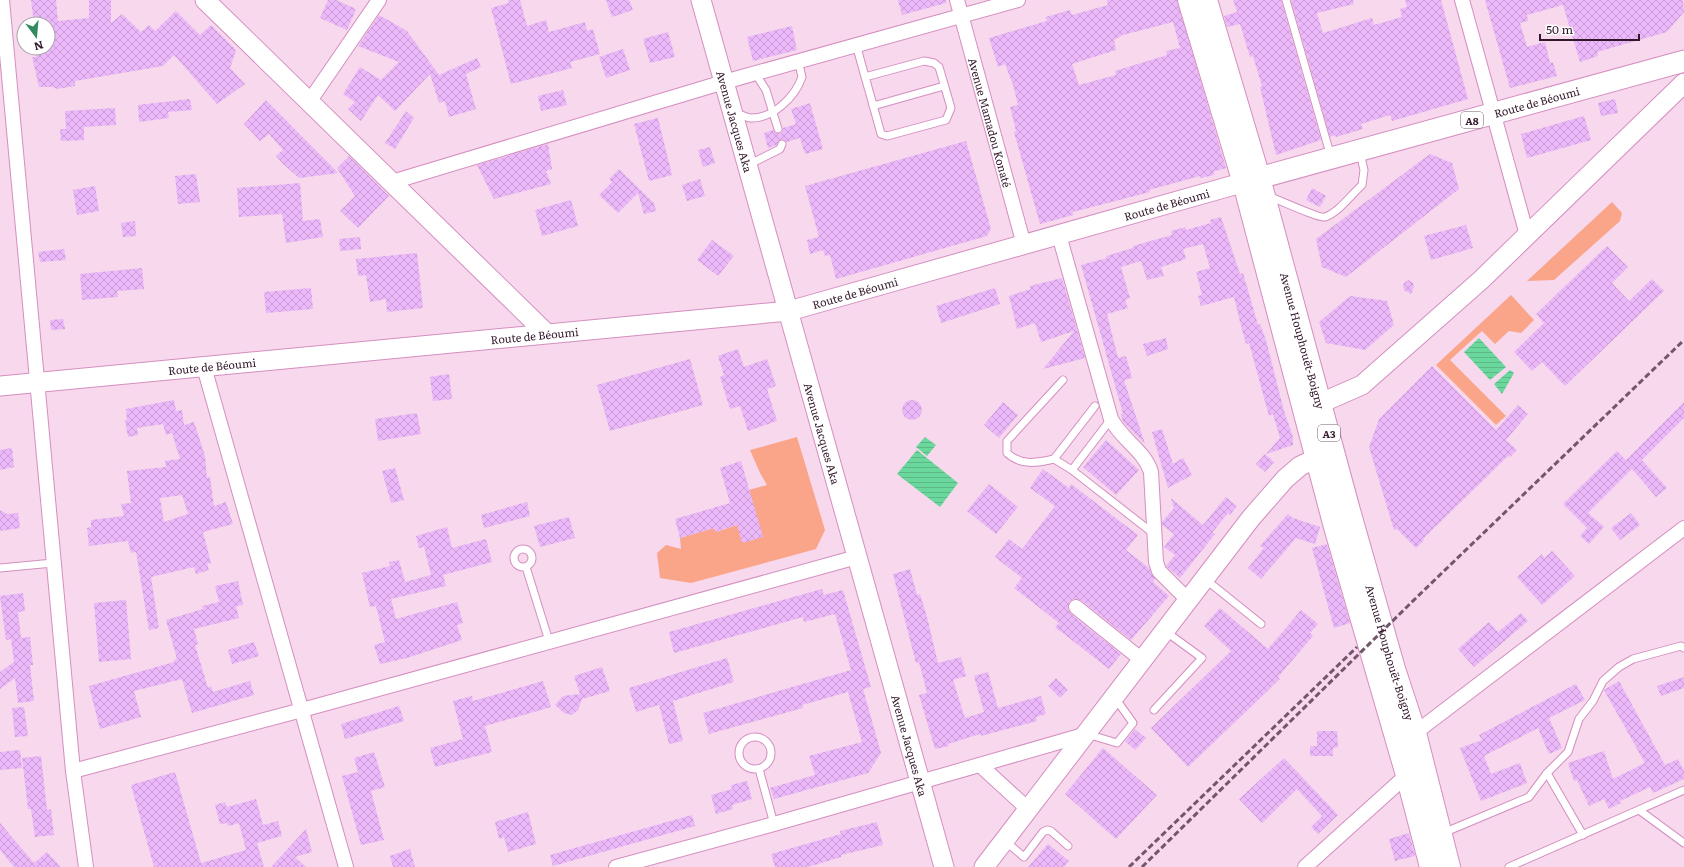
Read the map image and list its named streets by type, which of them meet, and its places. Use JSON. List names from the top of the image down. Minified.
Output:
{"streets":{"highway":["Avenue Houphouët-Boigny","A3"],"main road":["Route de Béoumi","A8"],"street":["Avenue Jacques Aka","Avenue Mamadou Konaté"]},"crossings":[["Route de Béoumi","Avenue Jacques Aka"],["Route de Béoumi","Avenue Mamadou Konaté"],["Route de Béoumi","Avenue Houphouët-Boigny"]],"scale_bar":"50 m","north":"bottom"}
